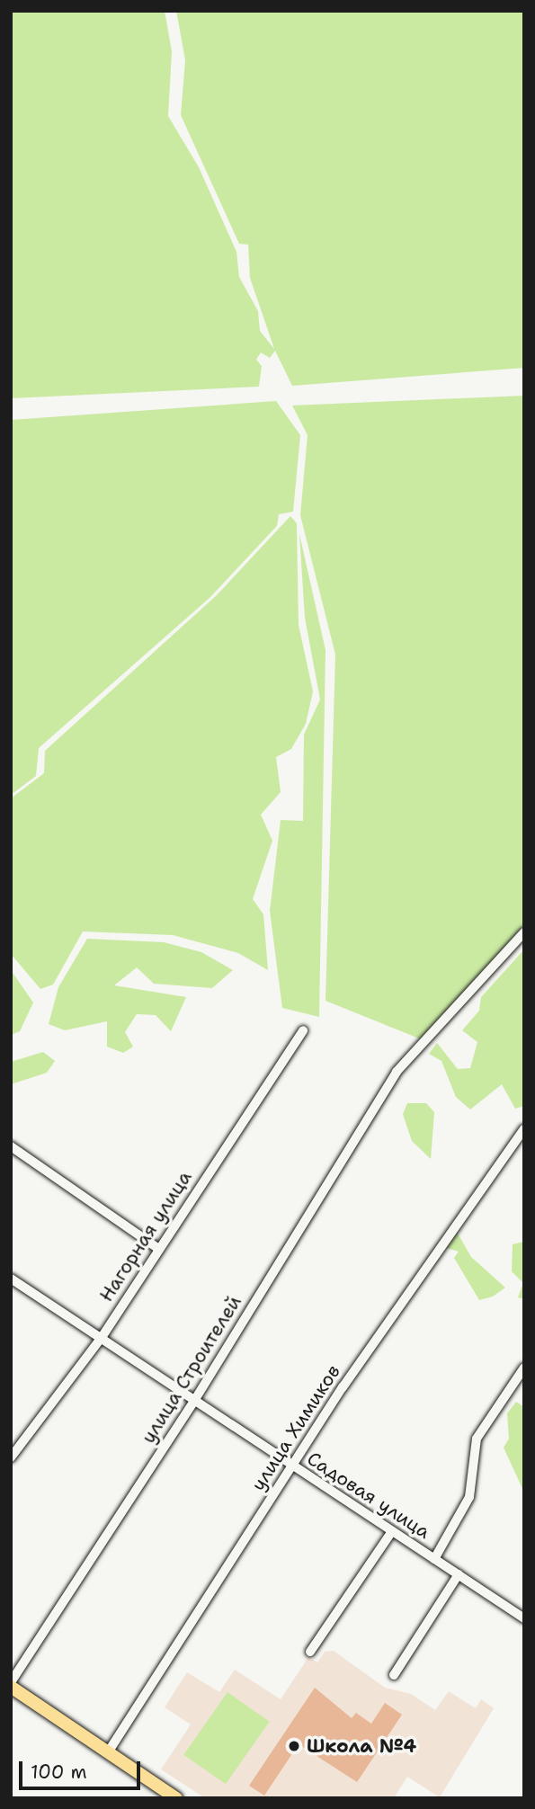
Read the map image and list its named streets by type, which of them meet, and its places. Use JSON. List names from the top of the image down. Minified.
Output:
{"streets":{"street":["Нагорная улица","улица Строителей","улица Химиков","Садовая улица"]},"crossings":[["Нагорная улица","Садовая улица"],["улица Строителей","Садовая улица"],["улица Химиков","Садовая улица"]],"places":["Школа №4"],"scale_bar":"100 m"}
